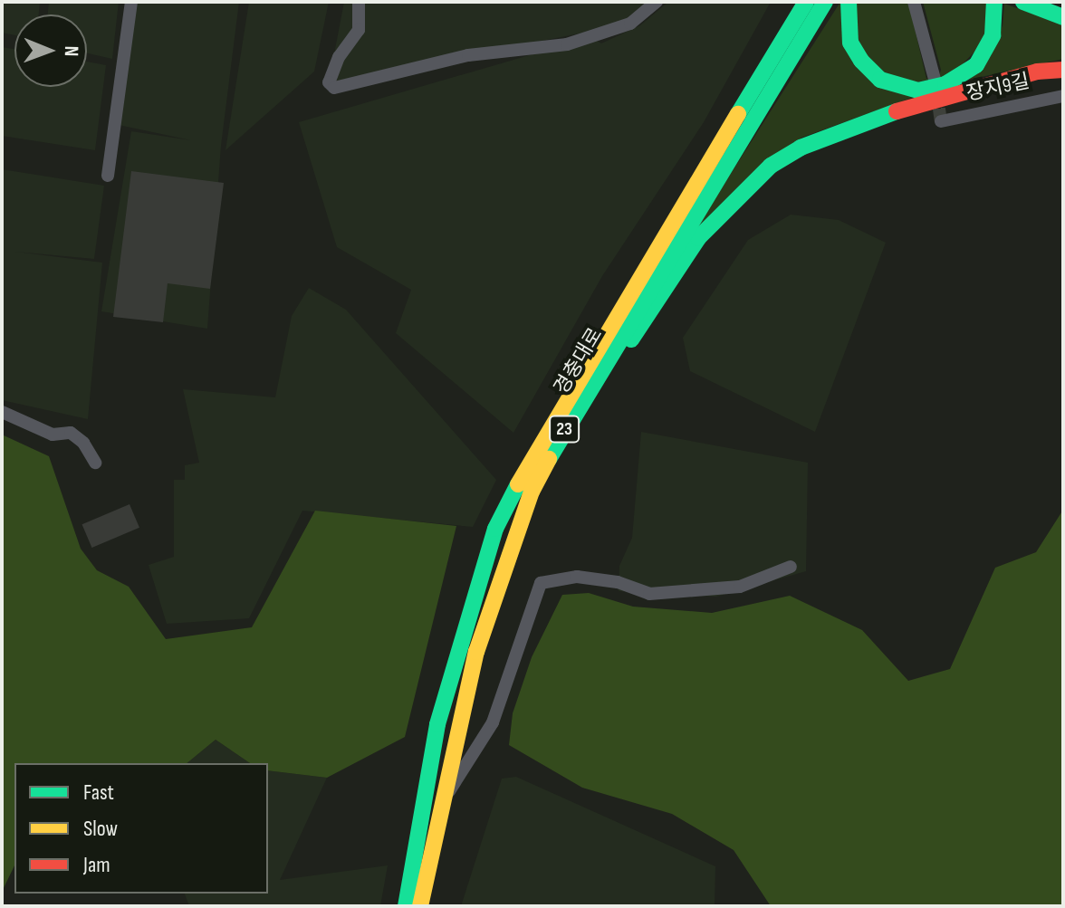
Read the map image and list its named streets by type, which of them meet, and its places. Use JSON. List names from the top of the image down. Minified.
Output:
{"streets":{"main road":["경충대로","23"],"street":["장지9길"]},"legend":["Fast","Slow","Jam"],"north":"right"}
